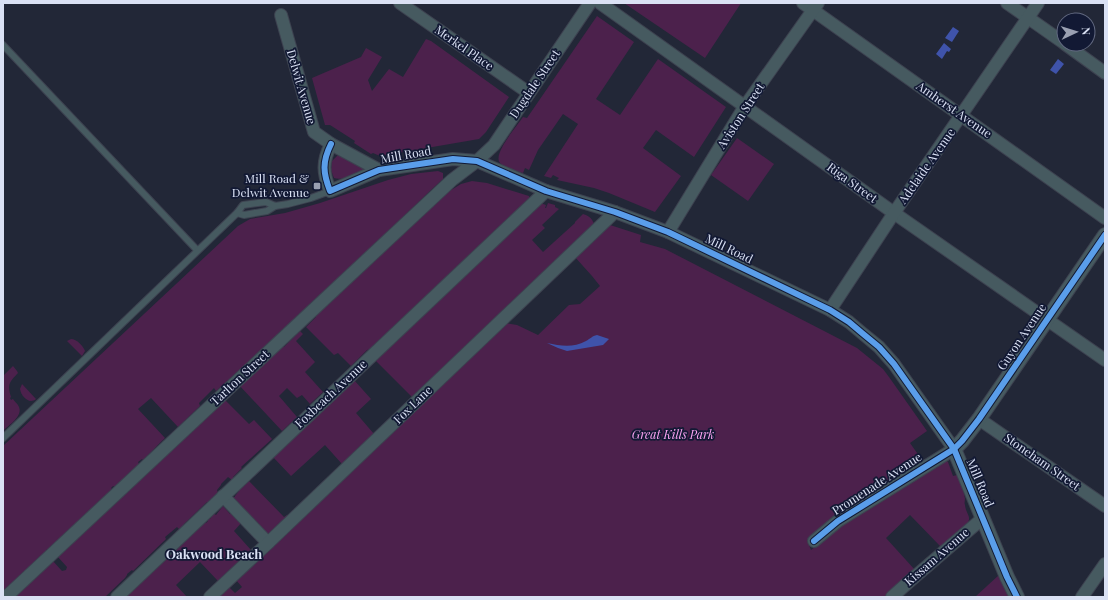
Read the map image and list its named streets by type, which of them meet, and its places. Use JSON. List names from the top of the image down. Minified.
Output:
{"streets":{"street":["Merkel Place","Dugdale Street","Delwit Avenue","Amherst Avenue","Aviston Street","Mill Road","Adelaide Avenue","Riga Street","Guyon Avenue","Tarlton Street","Foxbeach Avenue","Fox Lane","Stoneham Street","Promenade Avenue","Kissam Avenue"]},"crossings":[["Merkel Place","Dugdale Street"],["Dugdale Street","Mill Road"],["Dugdale Street","Tarlton Street"],["Delwit Avenue","Mill Road"],["Amherst Avenue","Aviston Street"],["Amherst Avenue","Adelaide Avenue"],["Aviston Street","Mill Road"],["Aviston Street","Riga Street"],["Mill Road","Adelaide Avenue"],["Mill Road","Guyon Avenue"],["Mill Road","Tarlton Street"],["Mill Road","Foxbeach Avenue"],["Mill Road","Fox Lane"],["Mill Road","Promenade Avenue"],["Mill Road","Kissam Avenue"],["Adelaide Avenue","Riga Street"],["Riga Street","Guyon Avenue"],["Guyon Avenue","Stoneham Street"],["Guyon Avenue","Promenade Avenue"]],"districts":["Oakwood Beach"],"parks":["Great Kills Park"],"places":{"transit":["Mill Road & Delwit Avenue"]},"north":"right"}
